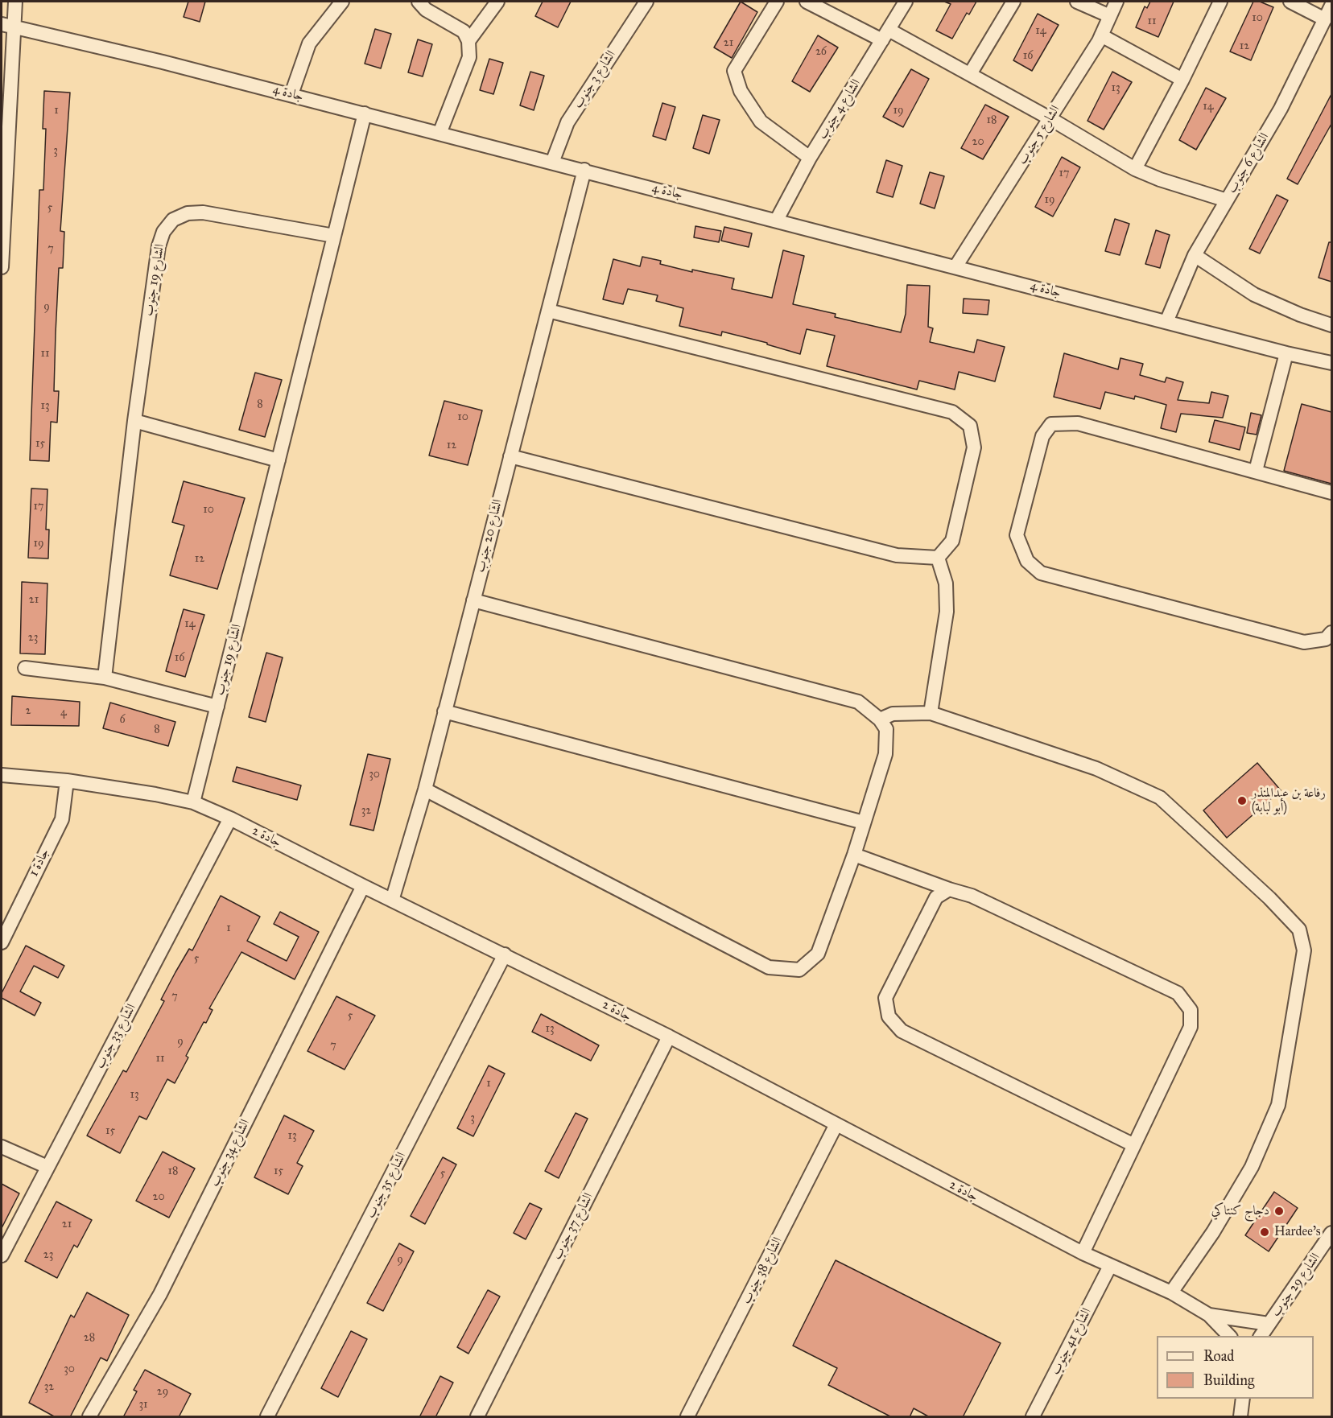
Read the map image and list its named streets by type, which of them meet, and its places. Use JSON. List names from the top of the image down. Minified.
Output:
{"streets":{"street":["الشارع 3 جنوب","جادة 4","الشارع 4 جنوب","الشارع 5 جنوب","الشارع 6 جنوب","الشارع 19 جنوب","الشارع 20 جنوب","جادة 2","جادة 1","الشارع 33 جنوب","الشارع 34 جنوب","الشارع 35 جنوب","الشارع 37 جنوب","الشارع 38 جنوب","الشارع 29 جنوب","الشارع 41 جنوب"]},"crossings":[["الشارع 3 جنوب","جادة 4"],["جادة 4","الشارع 4 جنوب"],["جادة 4","الشارع 5 جنوب"],["جادة 4","الشارع 6 جنوب"],["جادة 4","الشارع 19 جنوب"],["جادة 4","الشارع 20 جنوب"],["الشارع 19 جنوب","جادة 2"],["الشارع 20 جنوب","جادة 2"],["جادة 2","جادة 1"],["جادة 2","الشارع 33 جنوب"],["جادة 2","الشارع 34 جنوب"],["جادة 2","الشارع 35 جنوب"],["جادة 2","الشارع 37 جنوب"],["جادة 2","الشارع 38 جنوب"],["جادة 2","الشارع 29 جنوب"],["جادة 2","الشارع 41 جنوب"]],"places":["رفاعة بن عبدالمنذر (أبو لبابة)","دجاج كنتاكي","Hardee's"],"house_numbers":["10","11","14","21","12","26","16","13","14","1","19","18","20","3","17","19","5","7","9","11","8","13","10","15","12","17","10","19","12","21","14","23","16","2","4","6","8","30","32","1","5","7","5","13","9","7","11","1","13","3","15","13","18","15","5","20","21","23","9","28","30","32","29","31"],"legend":["Road","Building"]}
